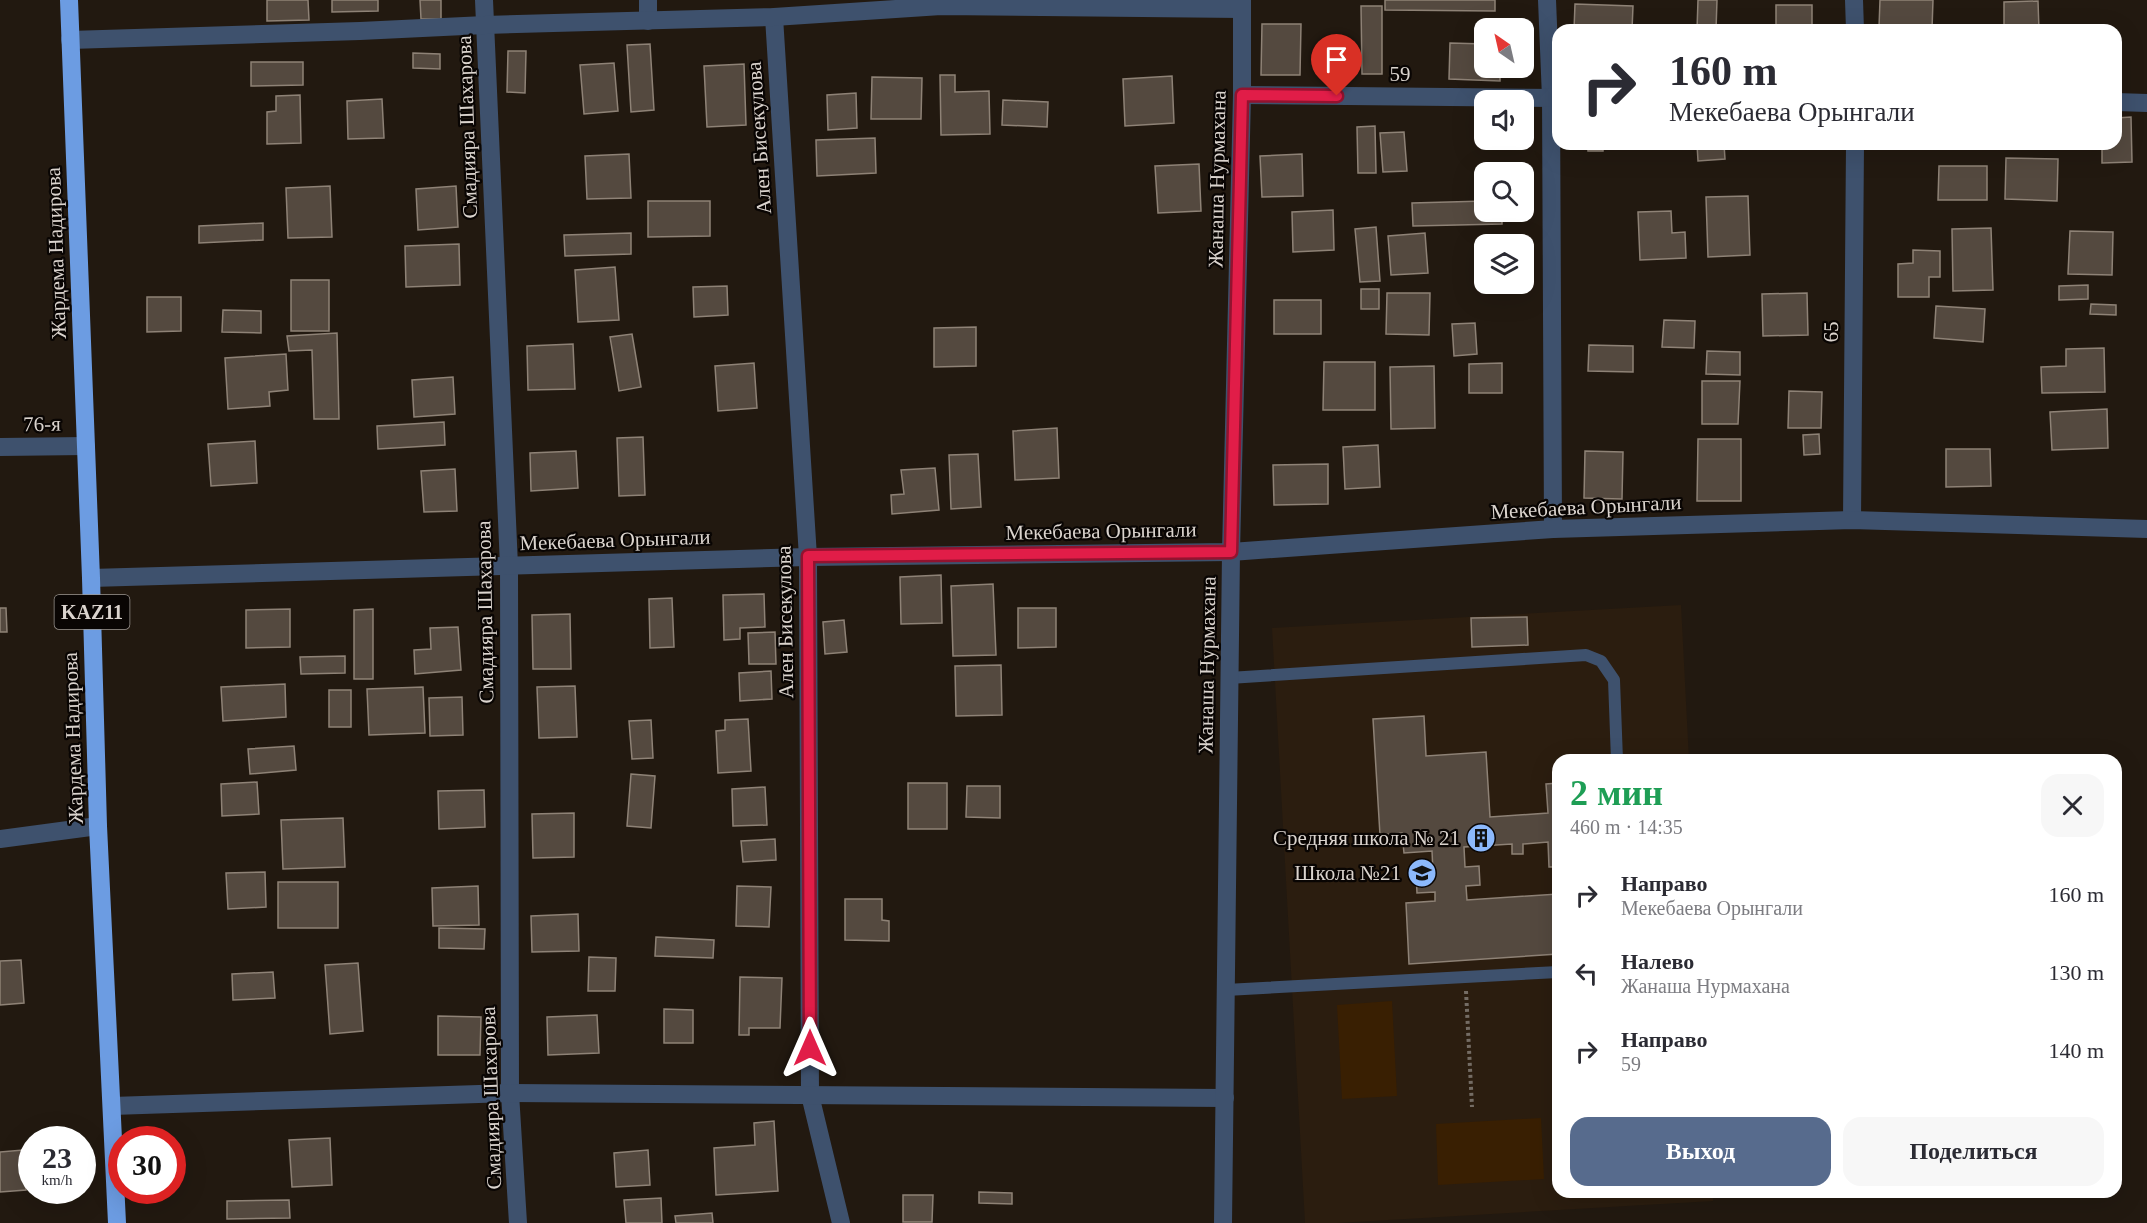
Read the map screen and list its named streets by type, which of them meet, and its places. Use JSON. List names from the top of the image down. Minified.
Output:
{"streets":{"highway":["Жардема Надирова","KAZ11"],"street":["59","Смадияра Шахарова","Ален Бисекулова","Жанаша Нурмахана","65","76-я","Мекебаева Орынгали"]},"crossings":[["59","Жанаша Нурмахана"],["Смадияра Шахарова","Мекебаева Орынгали"],["Ален Бисекулова","Мекебаева Орынгали"],["Жанаша Нурмахана","Мекебаева Орынгали"],["Жардема Надирова","76-я"],["Жардема Надирова","Мекебаева Орынгали"],["65","Мекебаева Орынгали"]],"places":{"building":["Средняя школа № 21"],"school or university":["Школа №21"]},"north":"top left","page":{"turn":["160 m","Мекебаева Орынгали"],"heading":["2 мин","460 m · 14:35"],"list":[{"name":"Направо","note":"Мекебаева Орынгали","value":"160 m"},{"name":"Налево","note":"Жанаша Нурмахана","value":"130 m"},{"name":"Направо","note":"59","value":"140 m"}],"buttons":["Выход","Поделиться"],"speed":"23 km/h","limit":"30"}}
